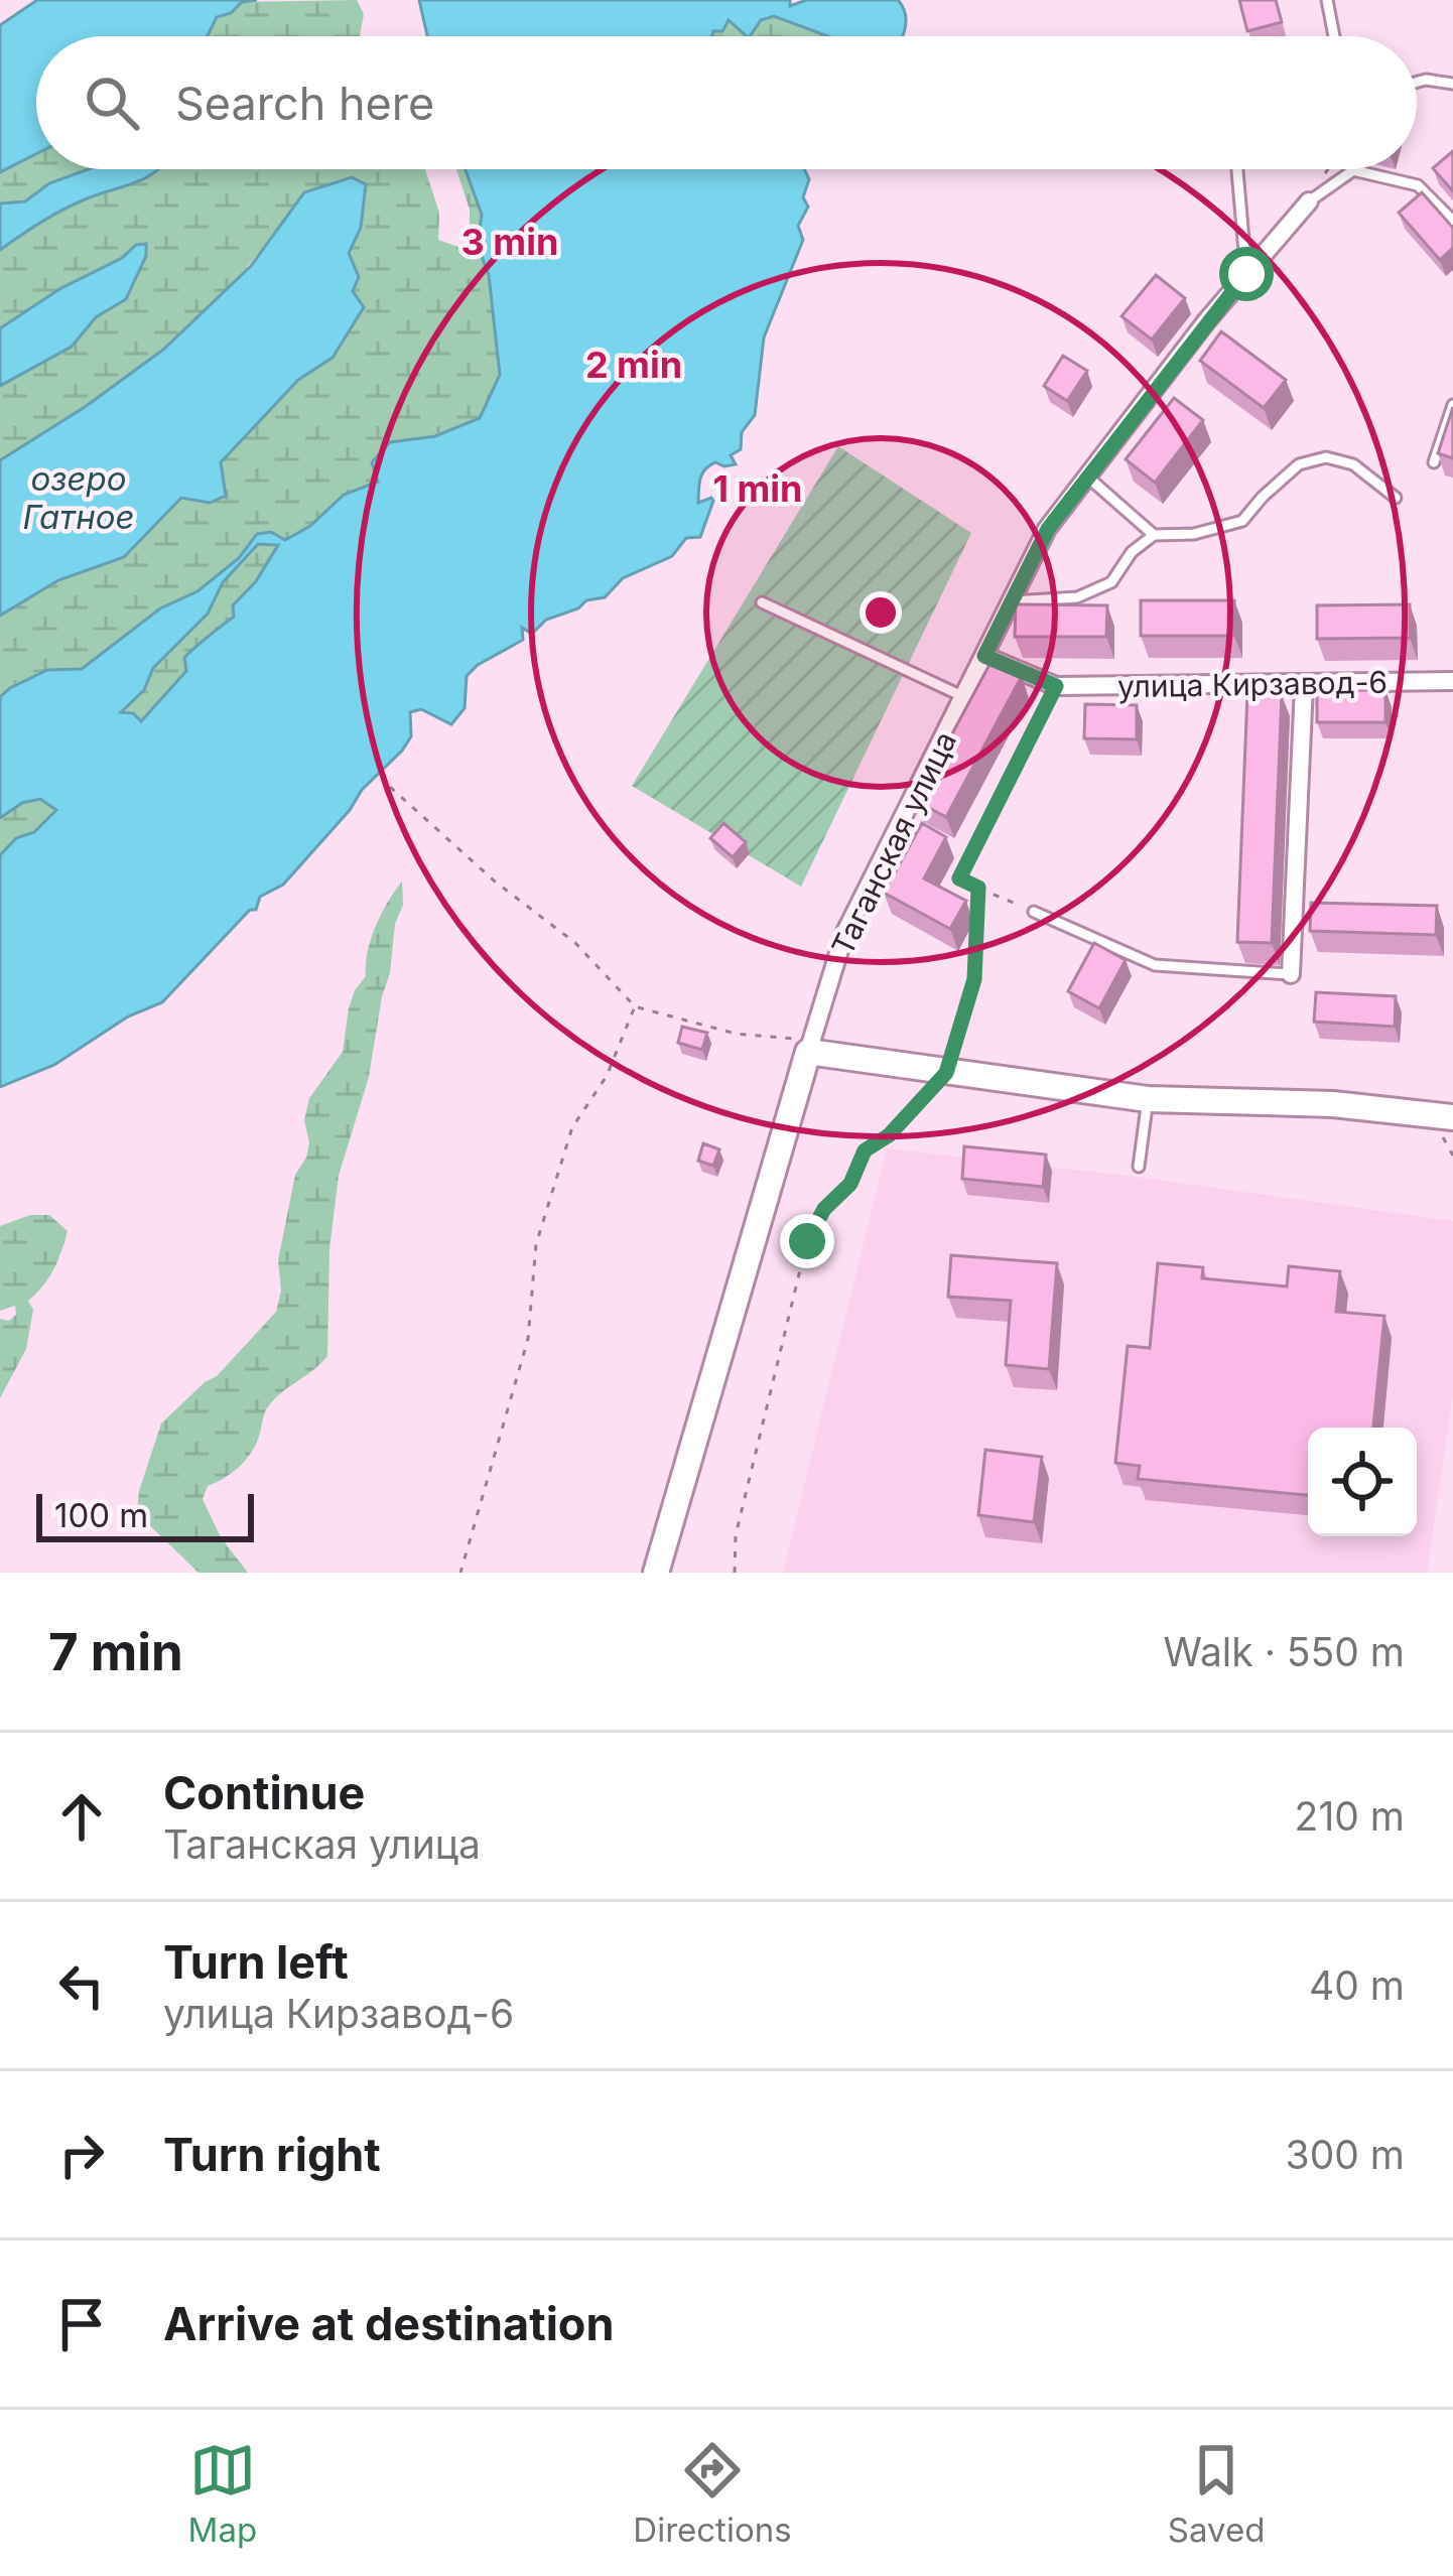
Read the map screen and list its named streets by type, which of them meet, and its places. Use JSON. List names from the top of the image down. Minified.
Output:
{"streets":{"main road":["Таганская улица"],"street":["улица Кирзавод-6"]},"crossings":[["улица Кирзавод-6","Таганская улица"]],"water":["озеро Гатное"],"scale_bar":"100 m","page":{"search":"Search here","scale":"100 m","heading":["7 min","Walk · 550 m"],"list":[["Continue","Таганская улица","210 m"],["Turn left","улица Кирзавод-6","40 m"],["Turn right","300 m"],"Arrive at destination"],"nav":["Map","Directions","Saved"]},"rings":["3 min","2 min","1 min"]}
